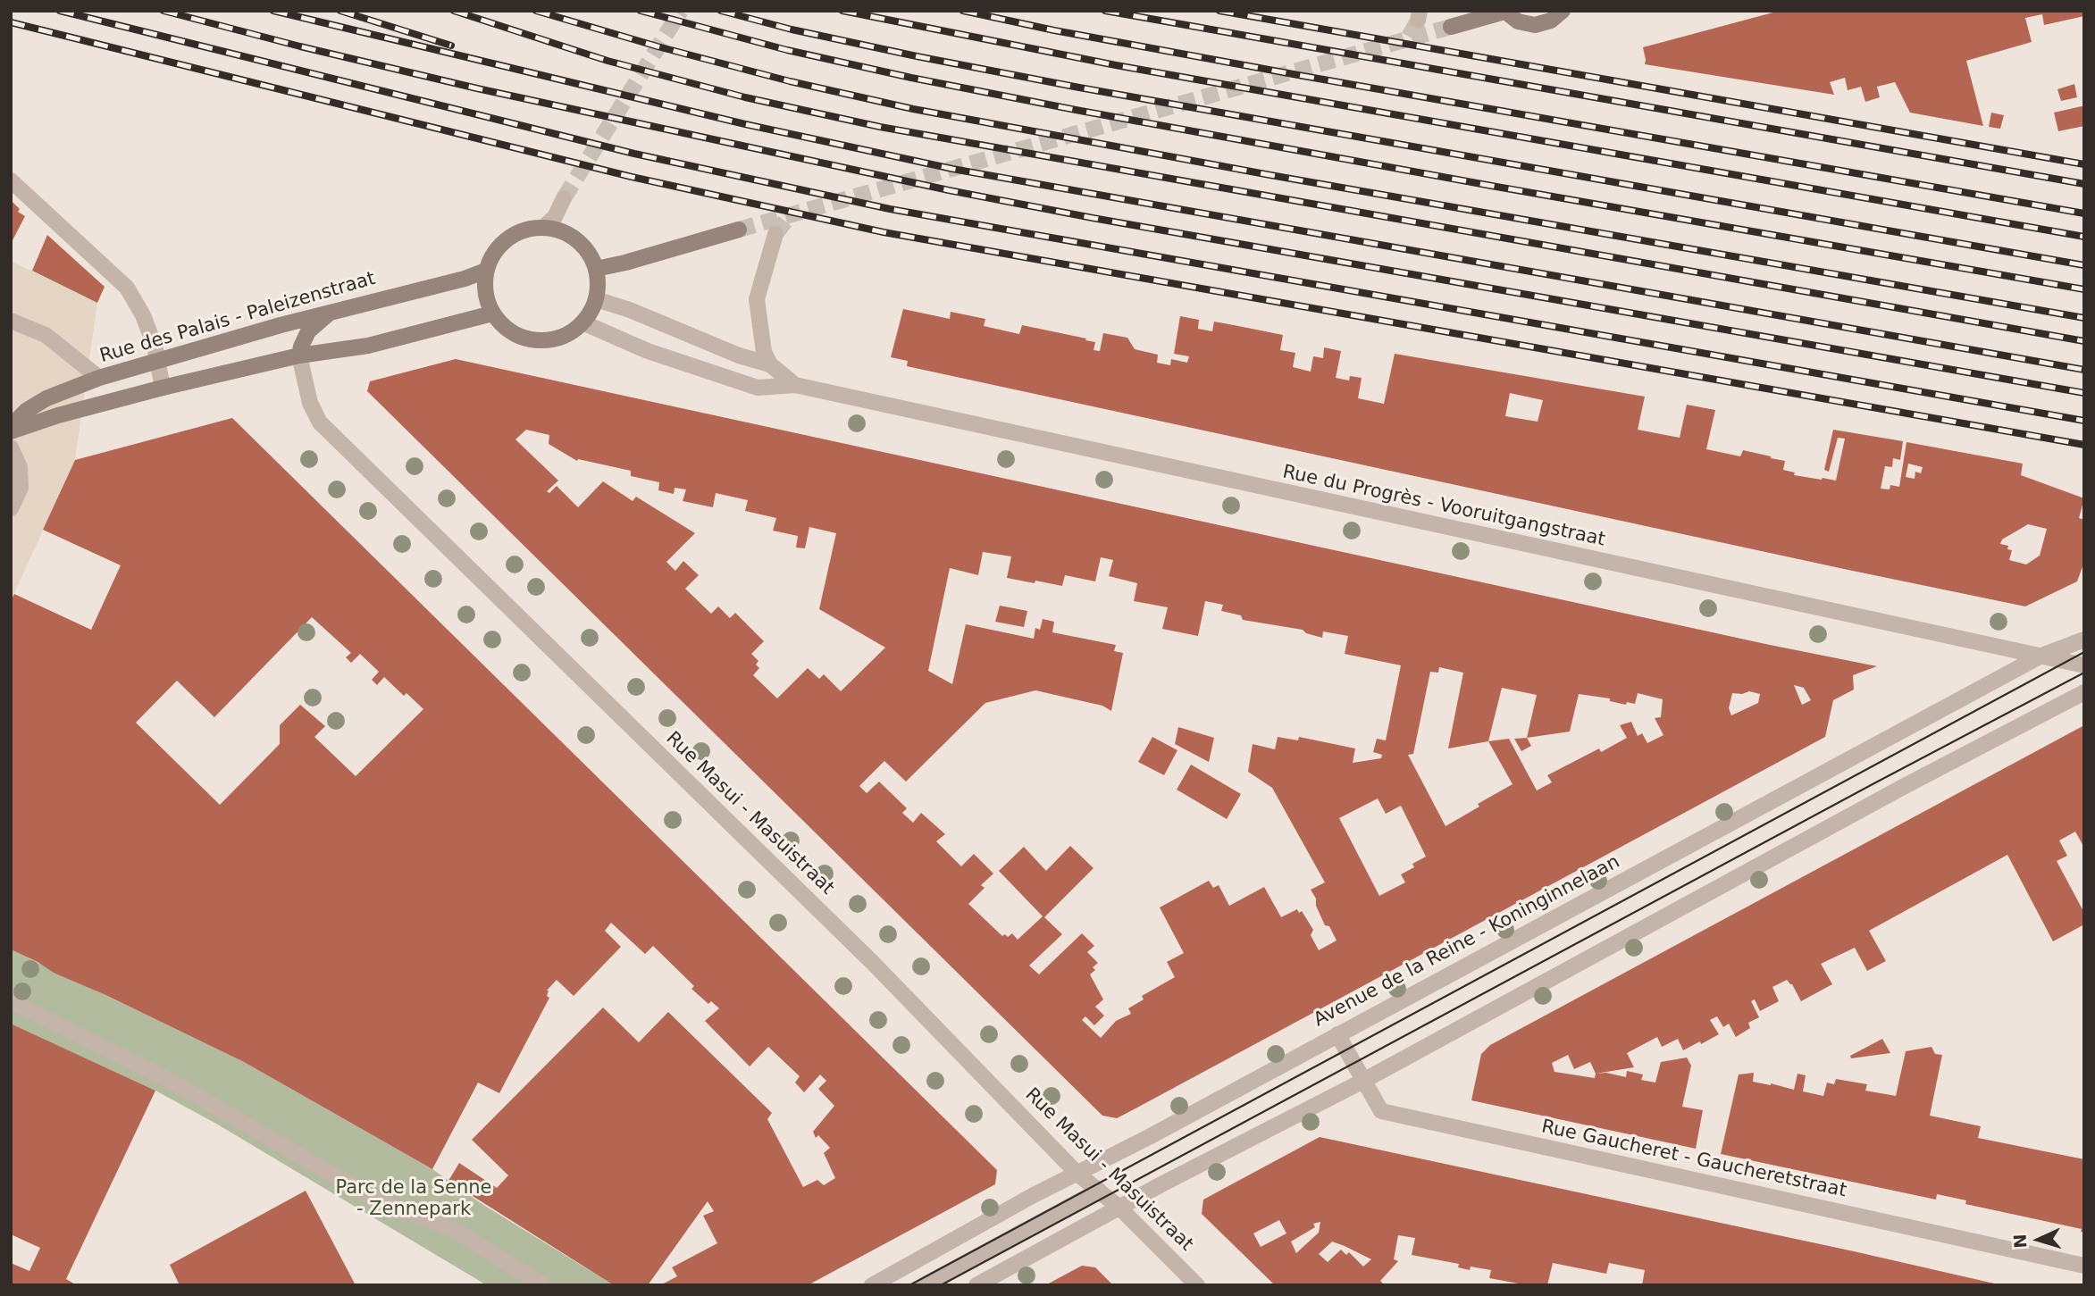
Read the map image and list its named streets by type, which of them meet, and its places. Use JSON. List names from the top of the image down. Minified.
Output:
{"streets":{"main road":["Rue des Palais - Paleizenstraat"],"street":["Rue du Progrès - Vooruitgangstraat","Rue Masui - Masuistraat","Avenue de la Reine - Koninginnelaan","Rue Gaucheret - Gaucheretstraat"]},"crossings":[["Rue des Palais - Paleizenstraat","Rue du Progrès - Vooruitgangstraat"],["Rue du Progrès - Vooruitgangstraat","Avenue de la Reine - Koninginnelaan"],["Rue Masui - Masuistraat","Avenue de la Reine - Koninginnelaan"],["Avenue de la Reine - Koninginnelaan","Rue Gaucheret - Gaucheretstraat"]],"parks":["Parc de la Senne - Zennepark"],"north":"left"}
